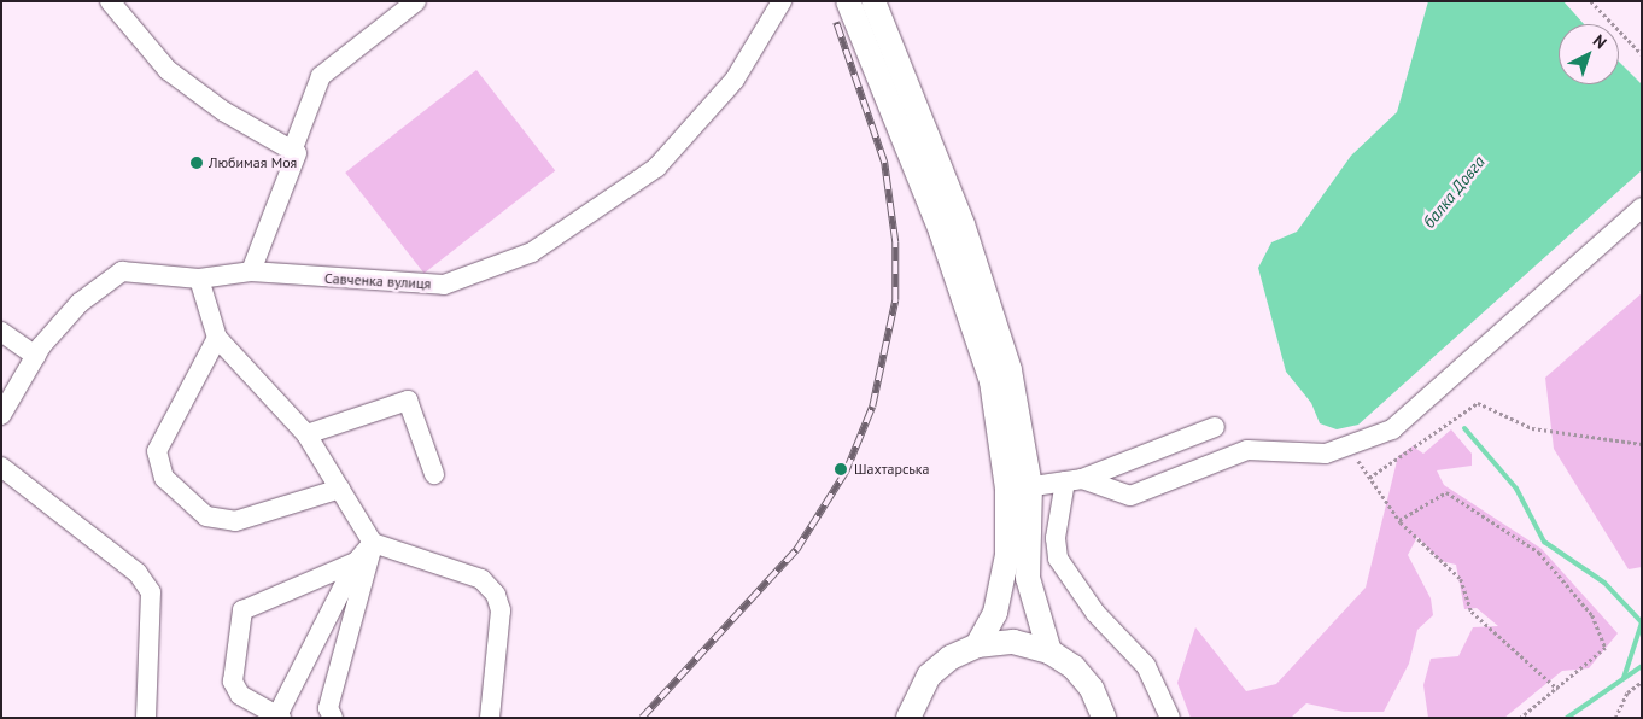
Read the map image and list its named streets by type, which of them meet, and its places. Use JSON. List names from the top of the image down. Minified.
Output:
{"streets":{"street":["Савченка вулиця"]},"water":["балка Довга"],"places":["Любимая Моя","Шахтарська"],"north":"top right"}
